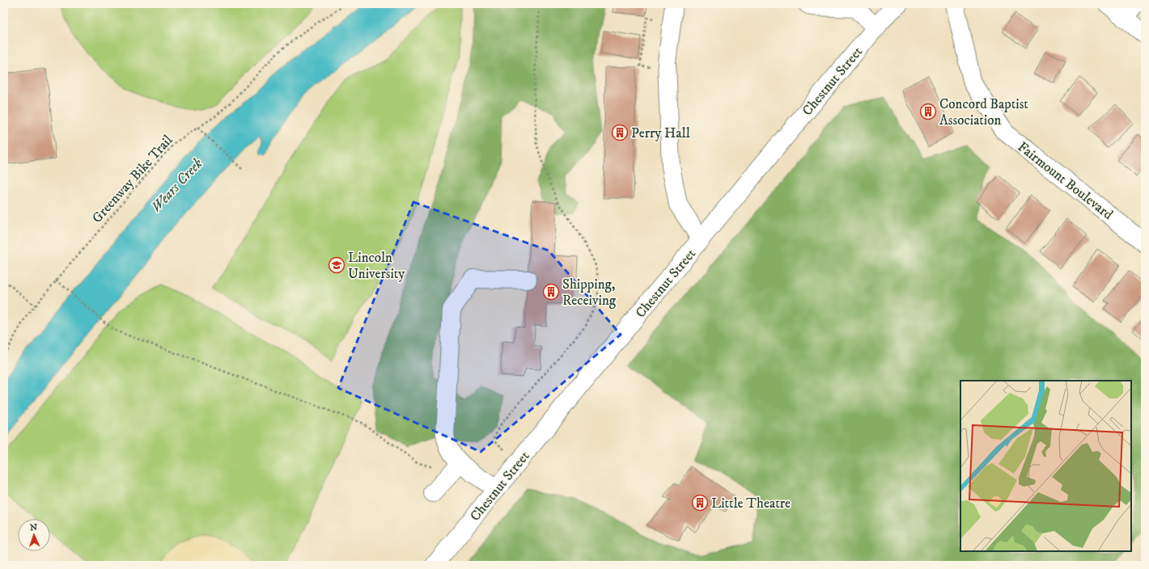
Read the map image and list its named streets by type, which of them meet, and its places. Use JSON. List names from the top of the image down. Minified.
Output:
{"streets":{"street":["Chestnut Street","Fairmount Boulevard"],"path":["Greenway Bike Trail"]},"water":["Wears Creek"],"places":{"building":["Concord Baptist Association","Perry Hall","Shipping, Receiving","Little Theatre"],"school or university":["Lincoln University"]},"north":"top"}
